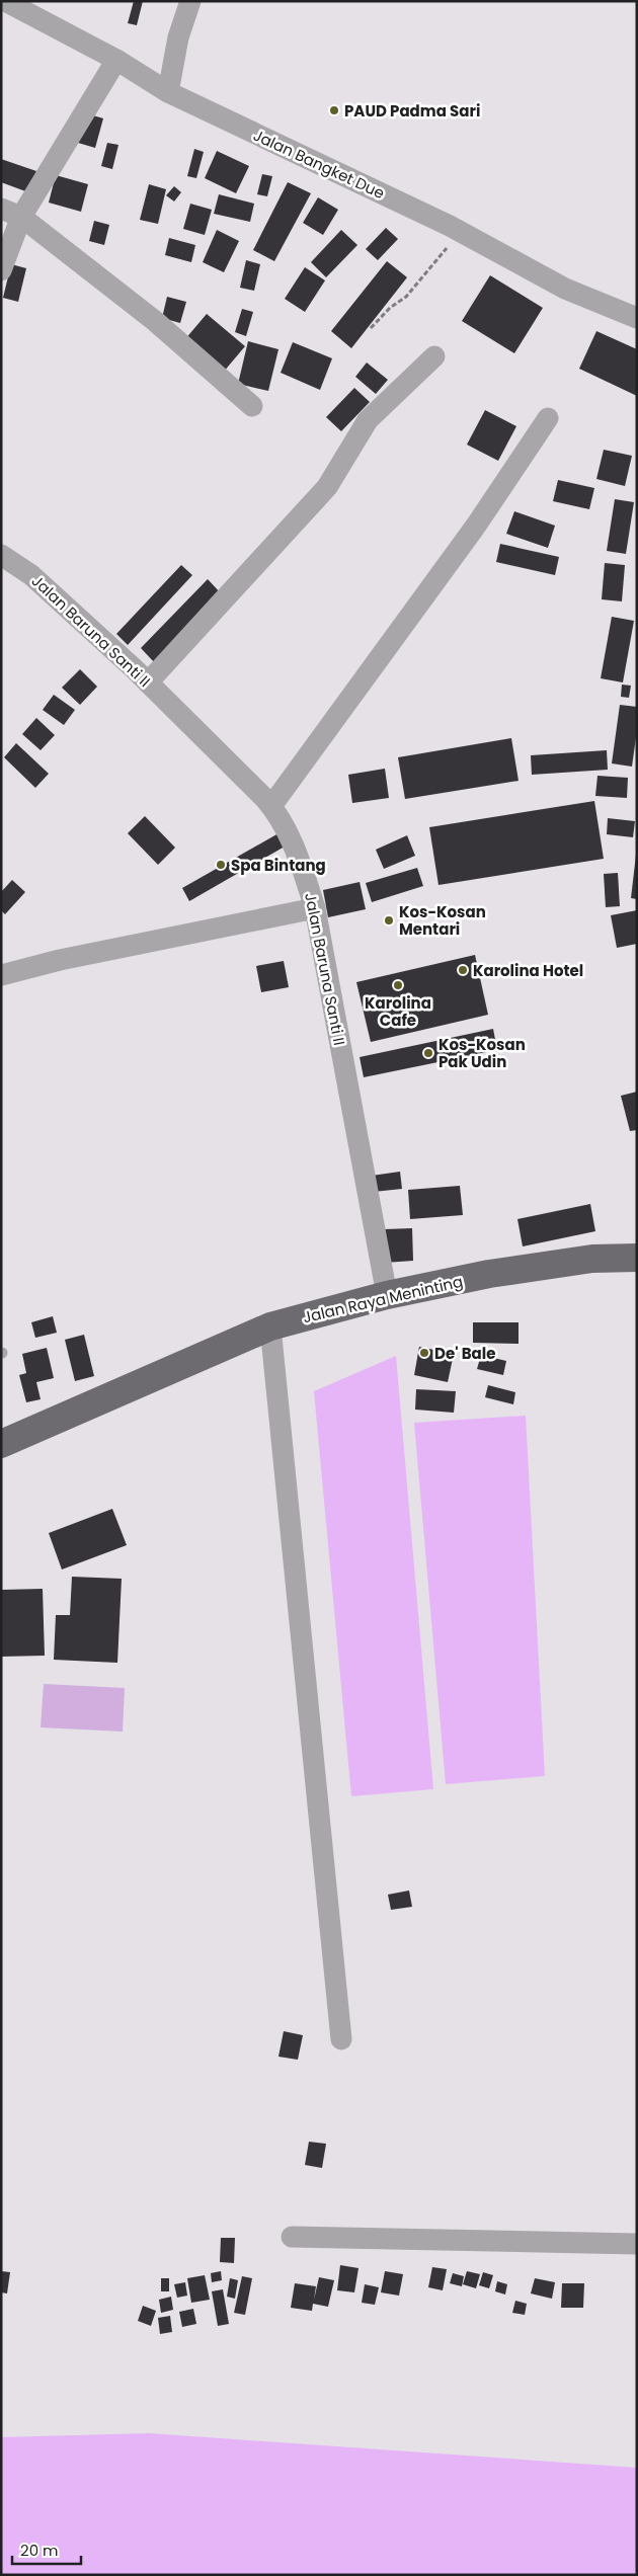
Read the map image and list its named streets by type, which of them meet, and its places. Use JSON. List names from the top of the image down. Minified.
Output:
{"streets":{"highway":["Jalan Raya Meninting"],"street":["Jalan Bangket Due","Jalan Baruna Santi II"]},"crossings":[["Jalan Baruna Santi II","Jalan Raya Meninting"]],"places":["PAUD Padma Sari","Spa Bintang","Kos-Kosan Mentari","Karolina Hotel","Karolina Cafe","Kos-Kosan Pak Udin","De' Bale"],"scale_bar":"20 m"}
